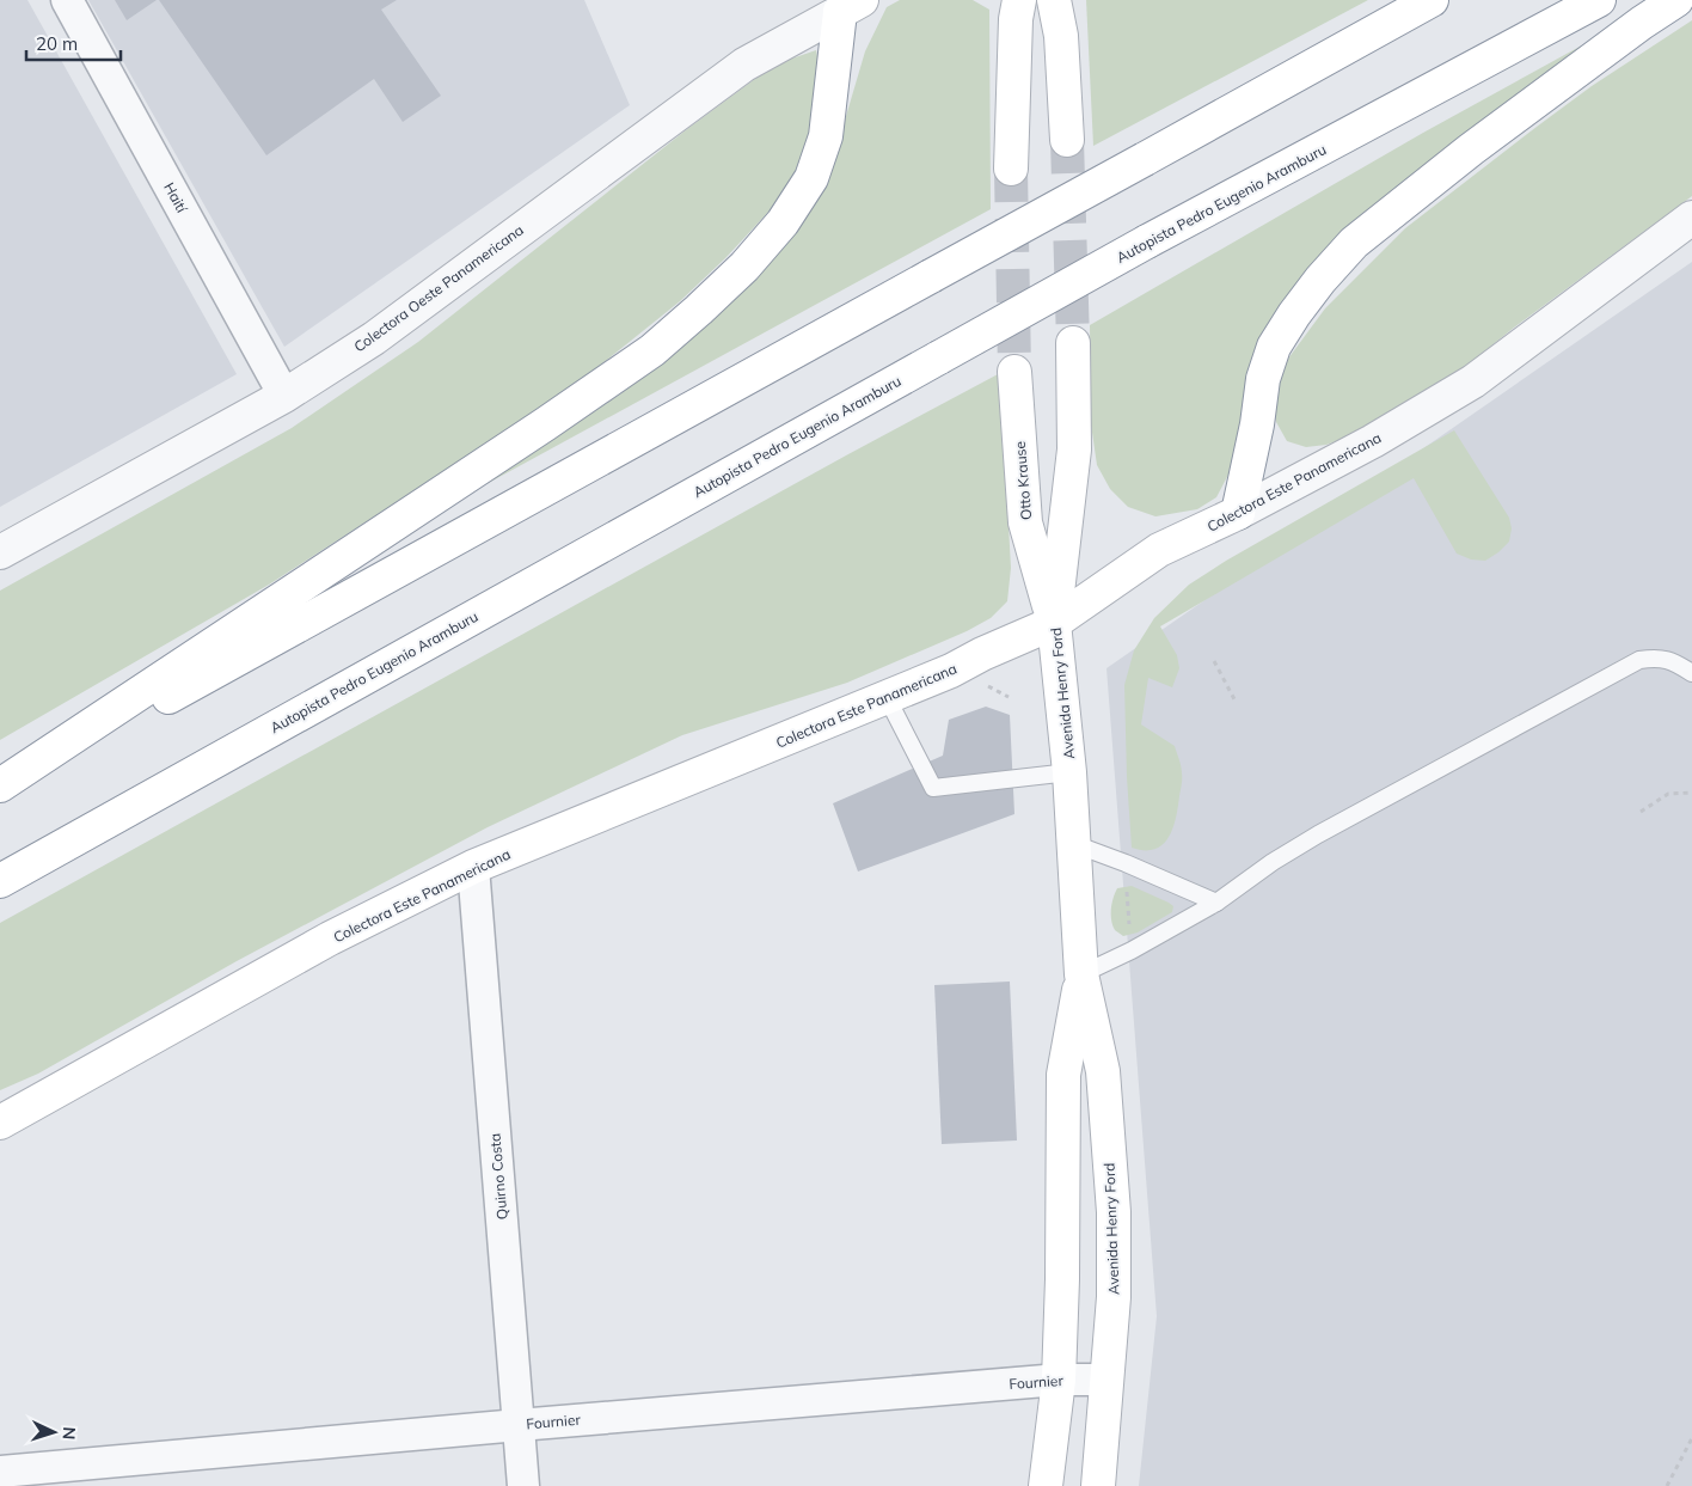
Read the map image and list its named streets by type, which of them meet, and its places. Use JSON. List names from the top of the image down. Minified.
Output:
{"streets":{"main road":["Autopista Pedro Eugenio Aramburu","Otto Krause","Colectora Este Panamericana","Avenida Henry Ford"],"street":["Haití","Colectora Oeste Panamericana","Quirno Costa","Fournier"]},"crossings":[["Haití","Colectora Oeste Panamericana"],["Otto Krause","Colectora Este Panamericana"],["Otto Krause","Avenida Henry Ford"],["Colectora Este Panamericana","Avenida Henry Ford"],["Colectora Este Panamericana","Quirno Costa"],["Avenida Henry Ford","Fournier"],["Quirno Costa","Fournier"]],"scale_bar":"20 m","north":"right"}
